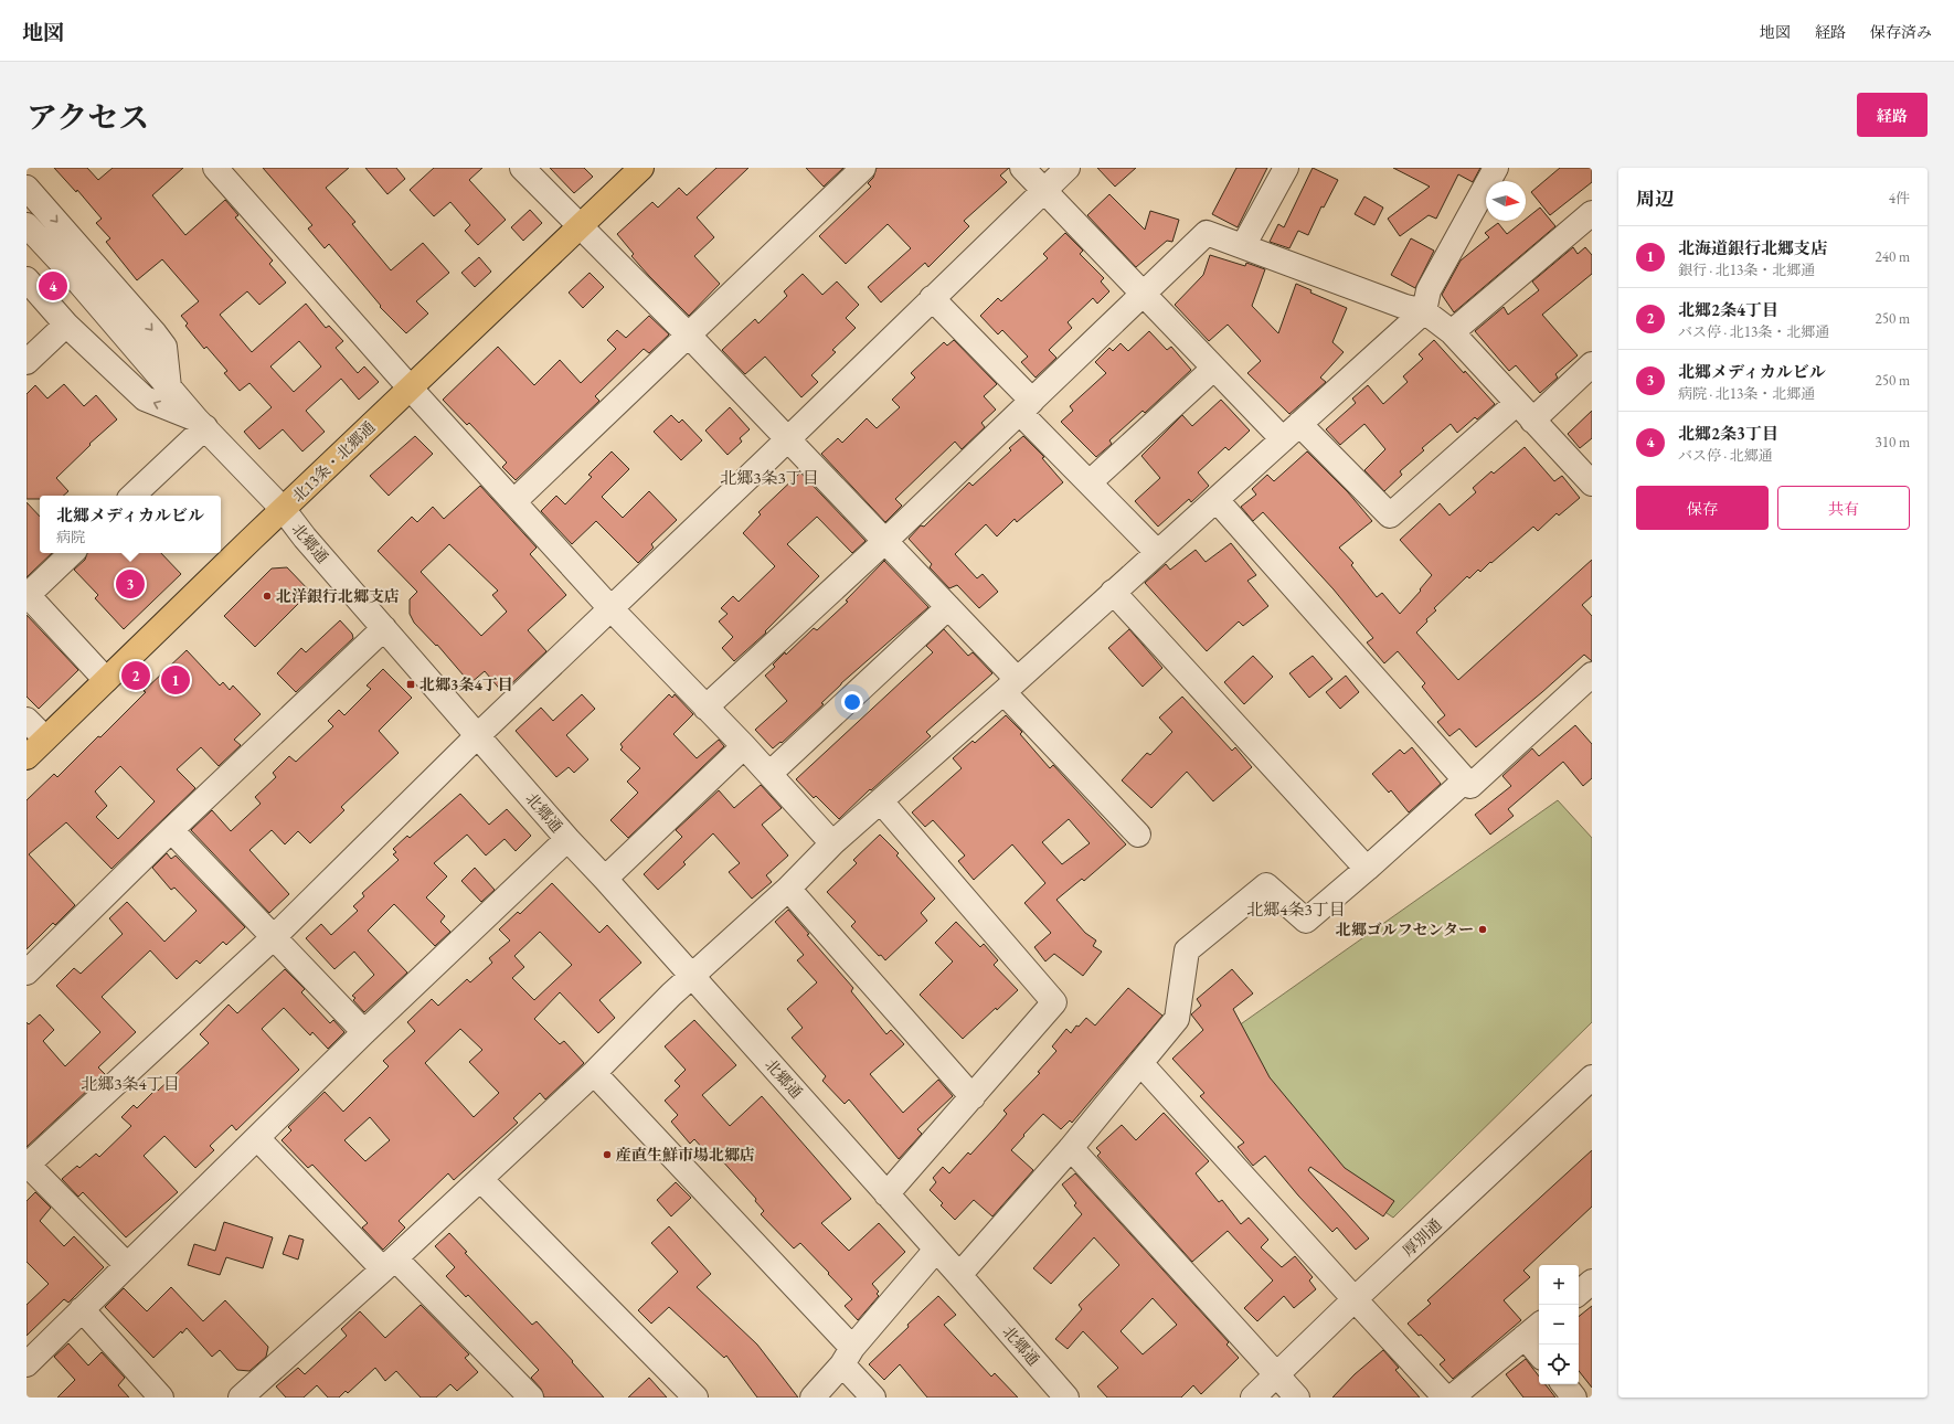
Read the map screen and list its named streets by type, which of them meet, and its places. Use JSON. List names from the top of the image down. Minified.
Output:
{"streets":{"main road":["北13条・北郷通"],"street":["北郷通","厚別通"]},"crossings":[["北13条・北郷通","北郷通"]],"districts":["北郷3条3丁目","北郷4条3丁目","北郷3条4丁目"],"places":{"other":["北洋銀行北郷支店","北郷ゴルフセンター","産直生鮮市場北郷店"],"transit":["北郷3条4丁目"]},"north":"right","page":{"header":"地図","nav":["地図","経路","保存済み"],"title":"アクセス","buttons":["経路",["保存","共有"]],"heading":["周辺","4件"],"list":[{"mark":"1","name":"北海道銀行北郷支店","note":"銀行 · 北13条・北郷通","value":"240 m"},{"mark":"2","name":"北郷2条4丁目","note":"バス停 · 北13条・北郷通","value":"250 m"},{"mark":"3","name":"北郷メディカルビル","note":"病院 · 北13条・北郷通","value":"250 m"},{"mark":"4","name":"北郷2条3丁目","note":"バス停 · 北郷通","value":"310 m"}],"pins":["4","3","2","1"],"popup":["北郷メディカルビル","病院"],"map_buttons":["+","−"]}}
